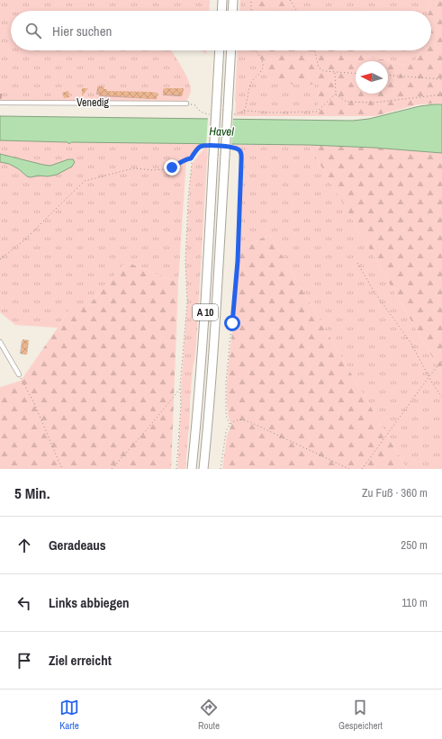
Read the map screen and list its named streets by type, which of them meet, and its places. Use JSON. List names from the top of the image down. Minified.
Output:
{"streets":{"highway":["A 10"],"street":["Venedig"]},"water":["Havel"],"north":"left","page":{"search":"Hier suchen","heading":["5 Min.","Zu Fuß · 360 m"],"list":[["Geradeaus","250 m"],["Links abbiegen","110 m"],"Ziel erreicht"],"nav":["Karte","Route","Gespeichert"]}}
